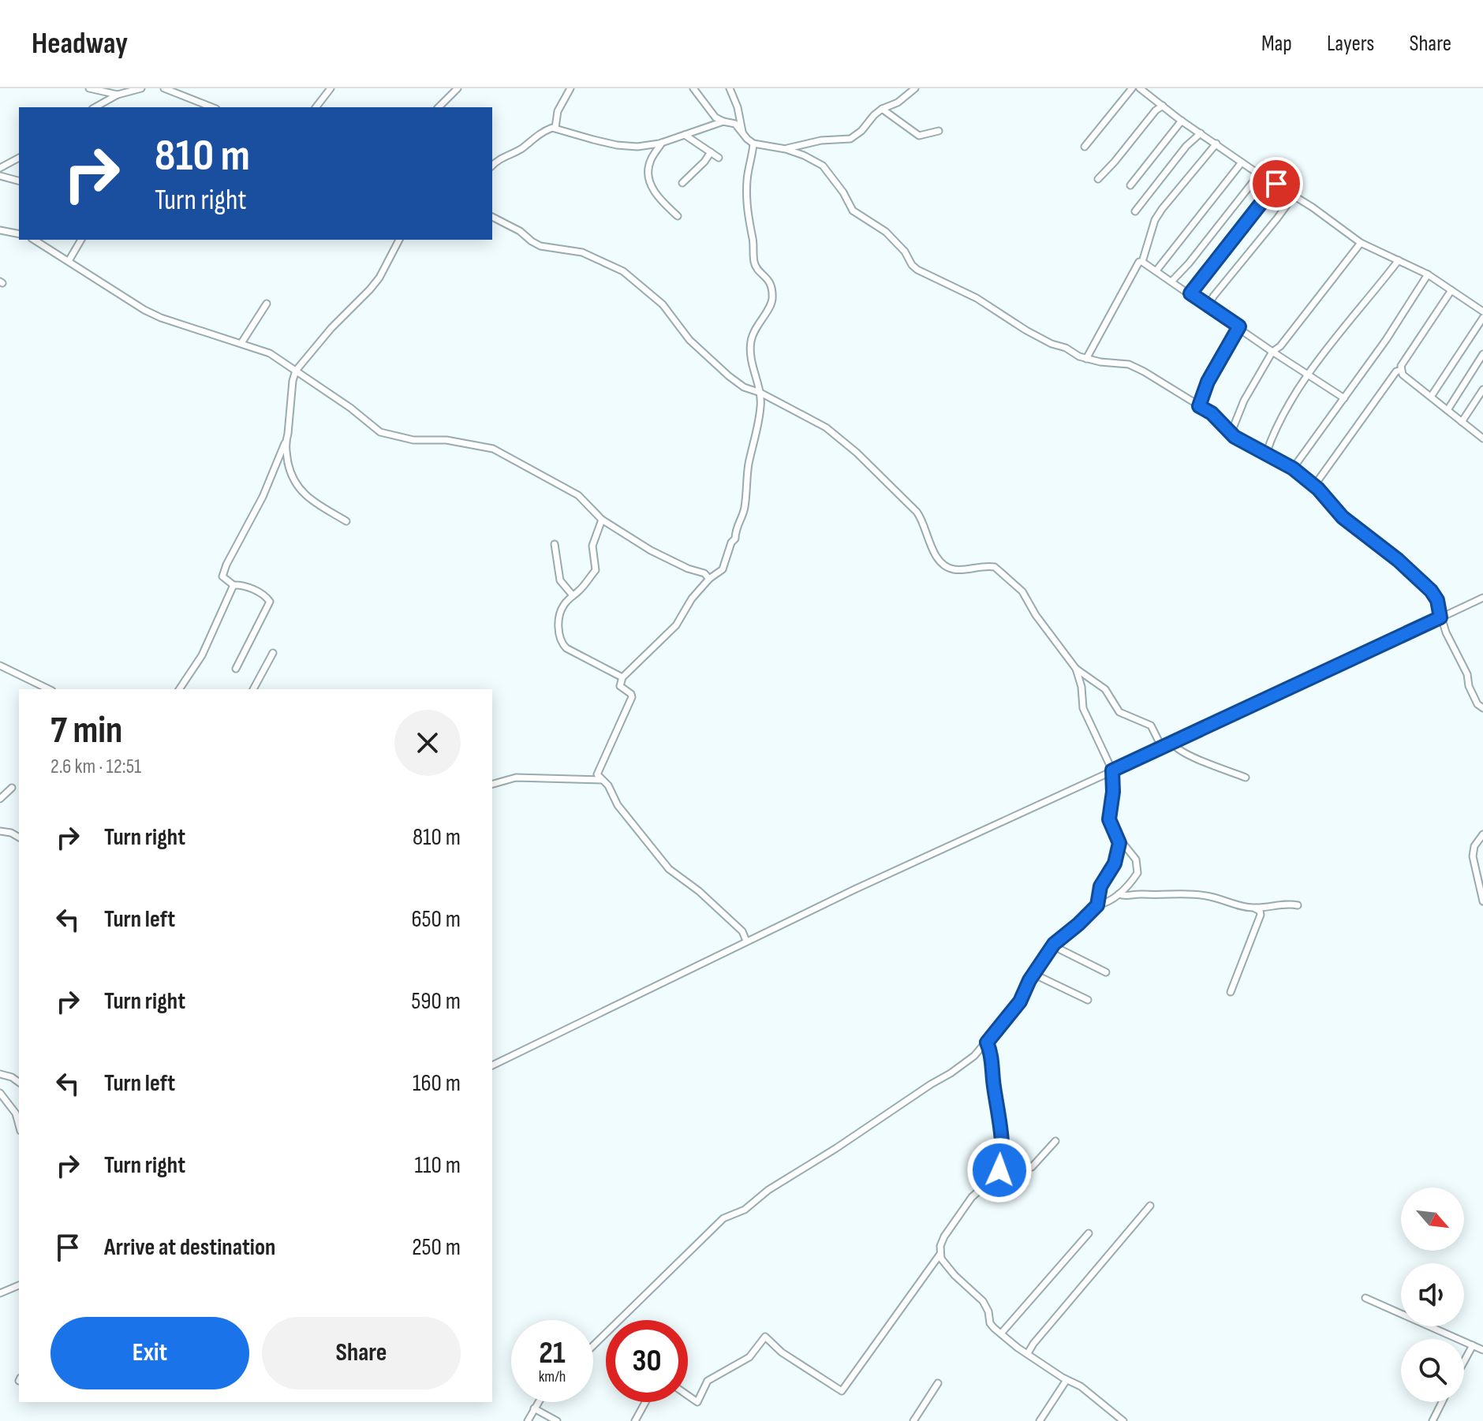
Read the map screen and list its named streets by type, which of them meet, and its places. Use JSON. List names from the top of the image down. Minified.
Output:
{"north":"bottom right","page":{"header":"Headway","nav":["Map","Layers","Share"],"turn":["810 m","Turn right"],"heading":["7 min","2.6 km · 12:51"],"list":[{"name":"Turn right","value":"810 m"},{"name":"Turn left","value":"650 m"},{"name":"Turn right","value":"590 m"},{"name":"Turn left","value":"160 m"},{"name":"Turn right","value":"110 m"},{"name":"Arrive at destination","value":"250 m"}],"buttons":["Exit","Share"],"speed":"21 km/h","limit":"30"}}
